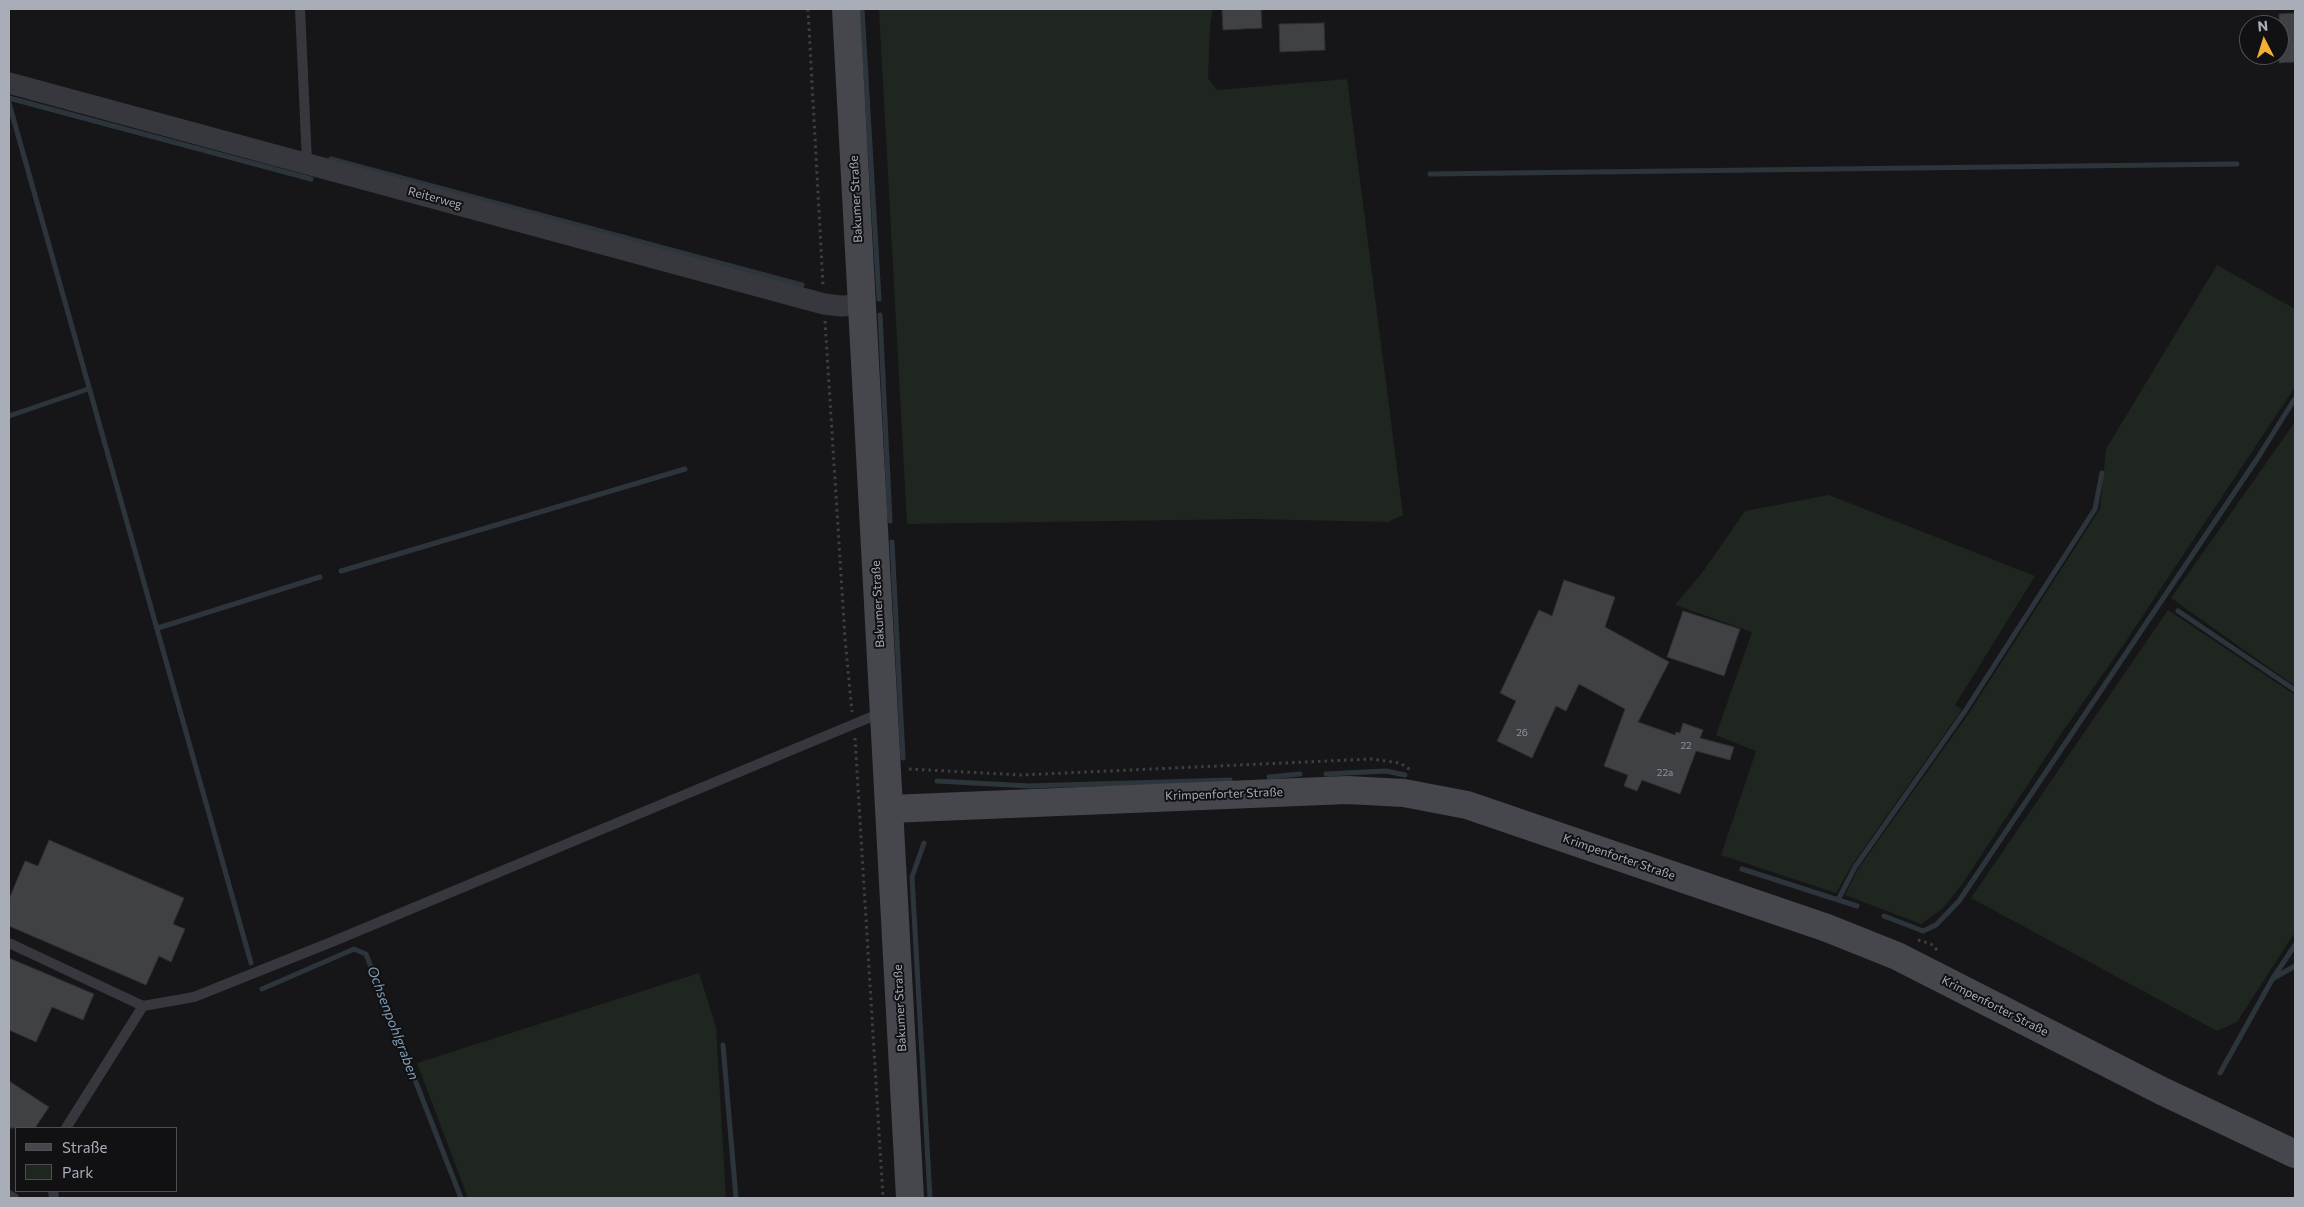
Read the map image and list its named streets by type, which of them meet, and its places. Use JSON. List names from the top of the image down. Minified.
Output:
{"streets":{"street":["Reiterweg","Bakumer Straße","Krimpenforter Straße"]},"crossings":[["Reiterweg","Bakumer Straße"],["Bakumer Straße","Krimpenforter Straße"]],"water":["Ochsenpohlgraben"],"house_numbers":["26","22","22a"],"legend":["Straße","Park"],"north":"top"}
